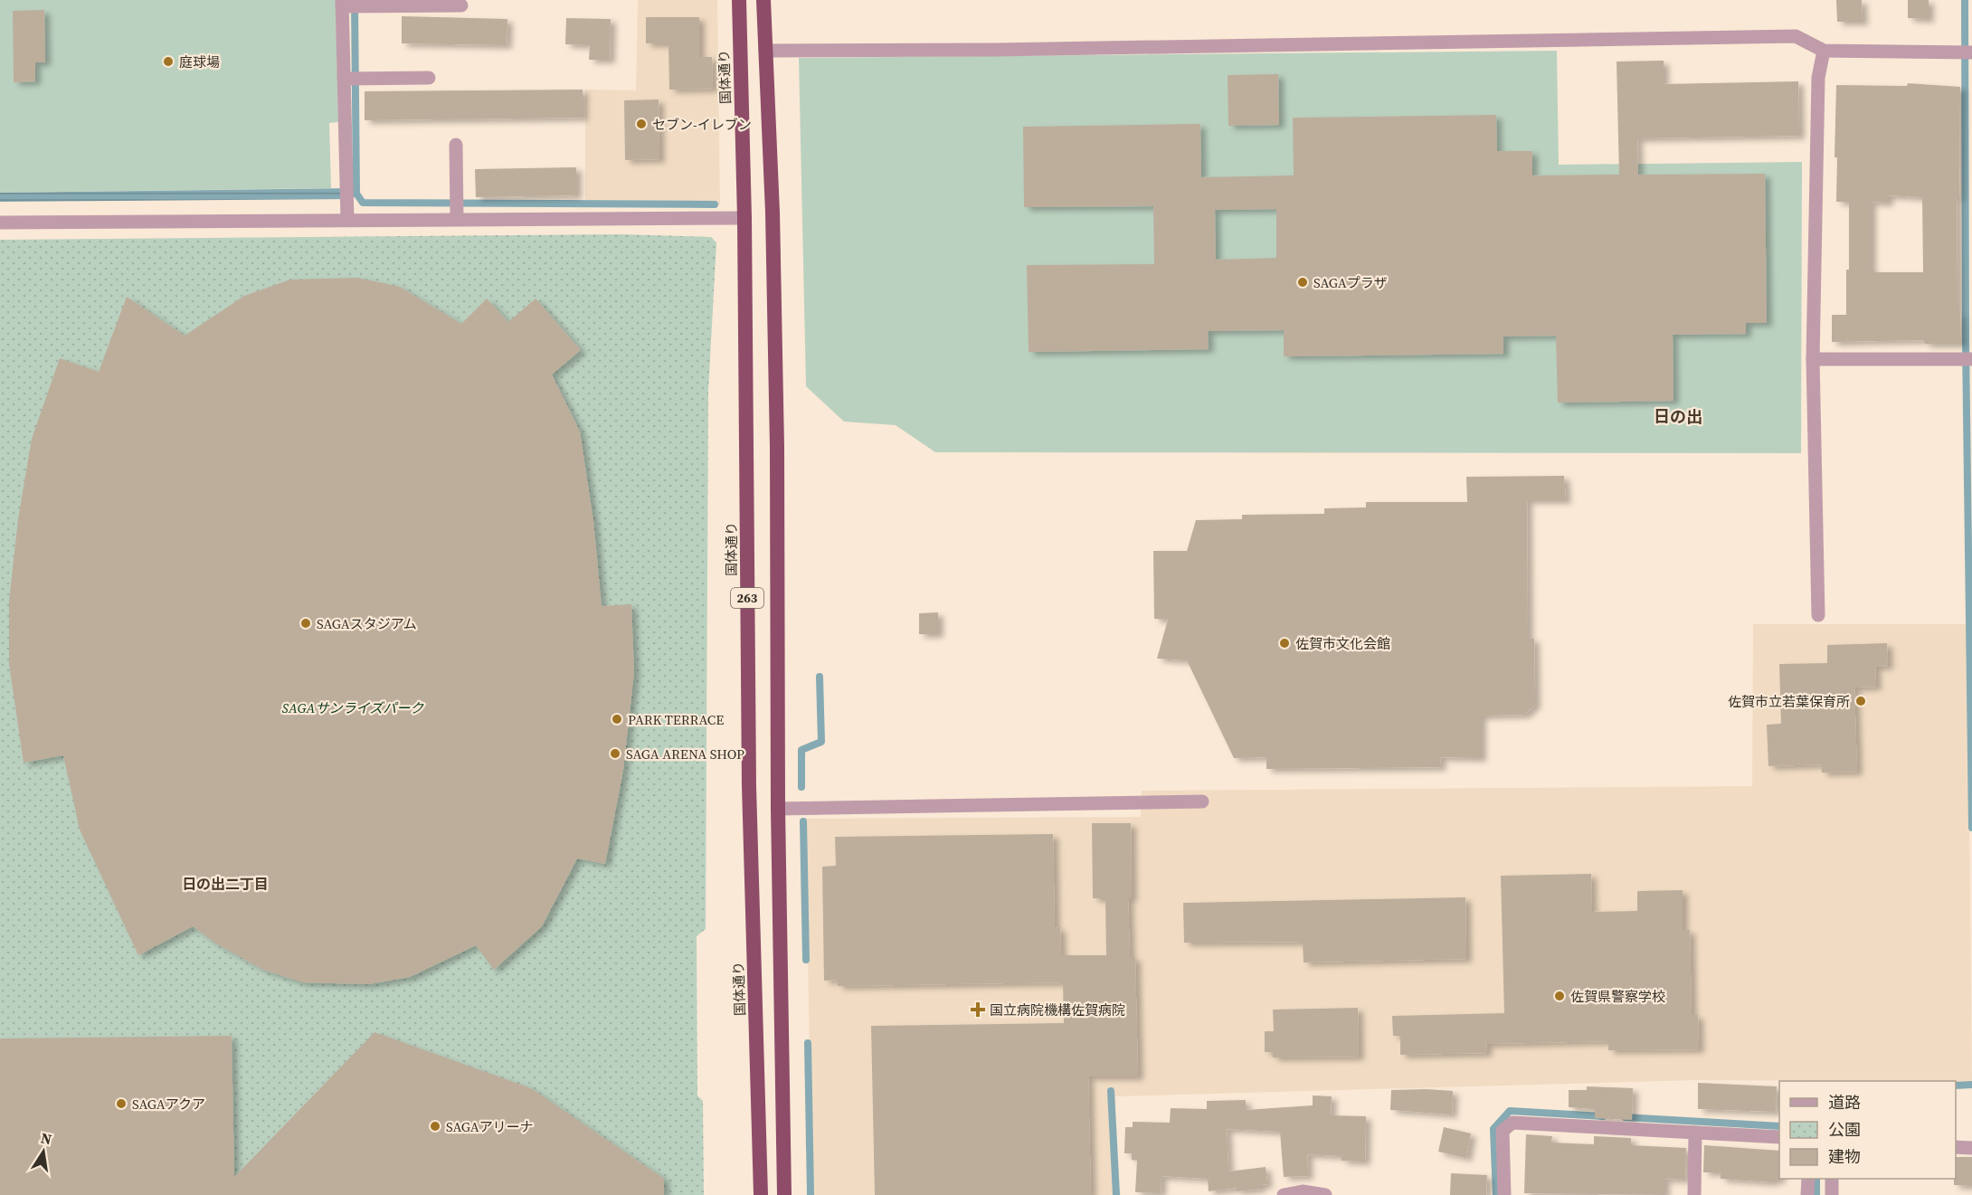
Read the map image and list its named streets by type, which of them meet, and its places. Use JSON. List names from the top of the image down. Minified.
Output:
{"streets":{"highway":["国体通り","263"]},"districts":["日の出","日の出二丁目"],"parks":["SAGAサンライズパーク"],"places":{"other":["庭球場","セブン-イレブン","SAGAプラザ","SAGAスタジアム","佐賀市文化会館","佐賀市立若葉保育所","PARK TERRACE","SAGA ARENA SHOP","佐賀県警察学校","SAGAアクア","SAGAアリーナ"],"health":["国立病院機構佐賀病院"]},"legend":["道路","公園","建物"],"north":"top"}
